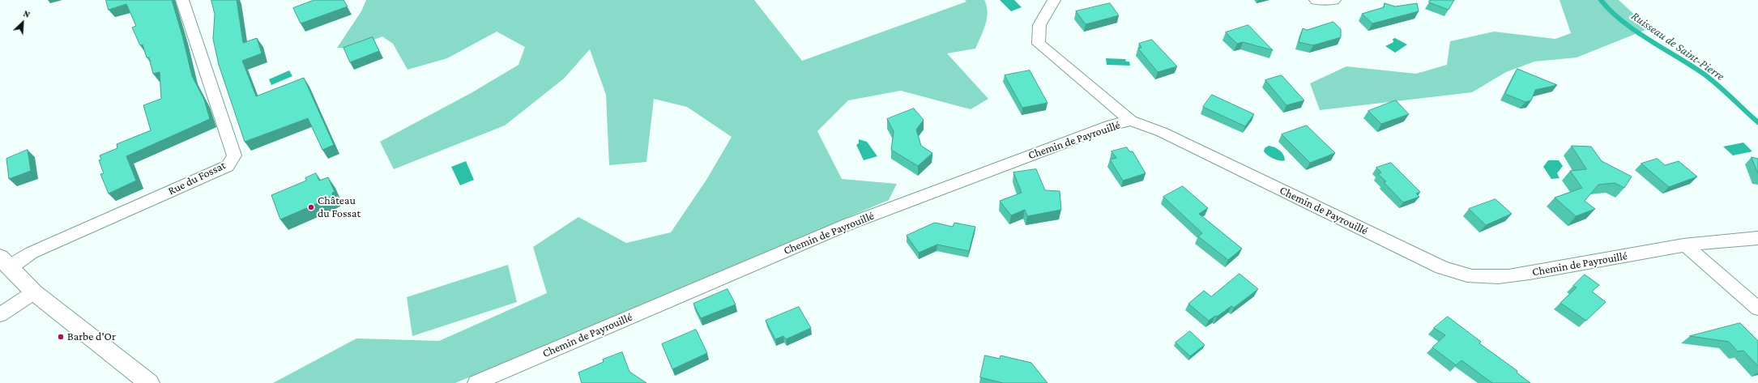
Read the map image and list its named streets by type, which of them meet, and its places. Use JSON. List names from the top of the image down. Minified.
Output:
{"streets":{"street":["Chemin de Payrouillé","Rue du Fossat"]},"water":["Ruisseau de Saint-Pierre"],"places":["Château du Fossat","Barbe d'Or"],"north":"top right"}
